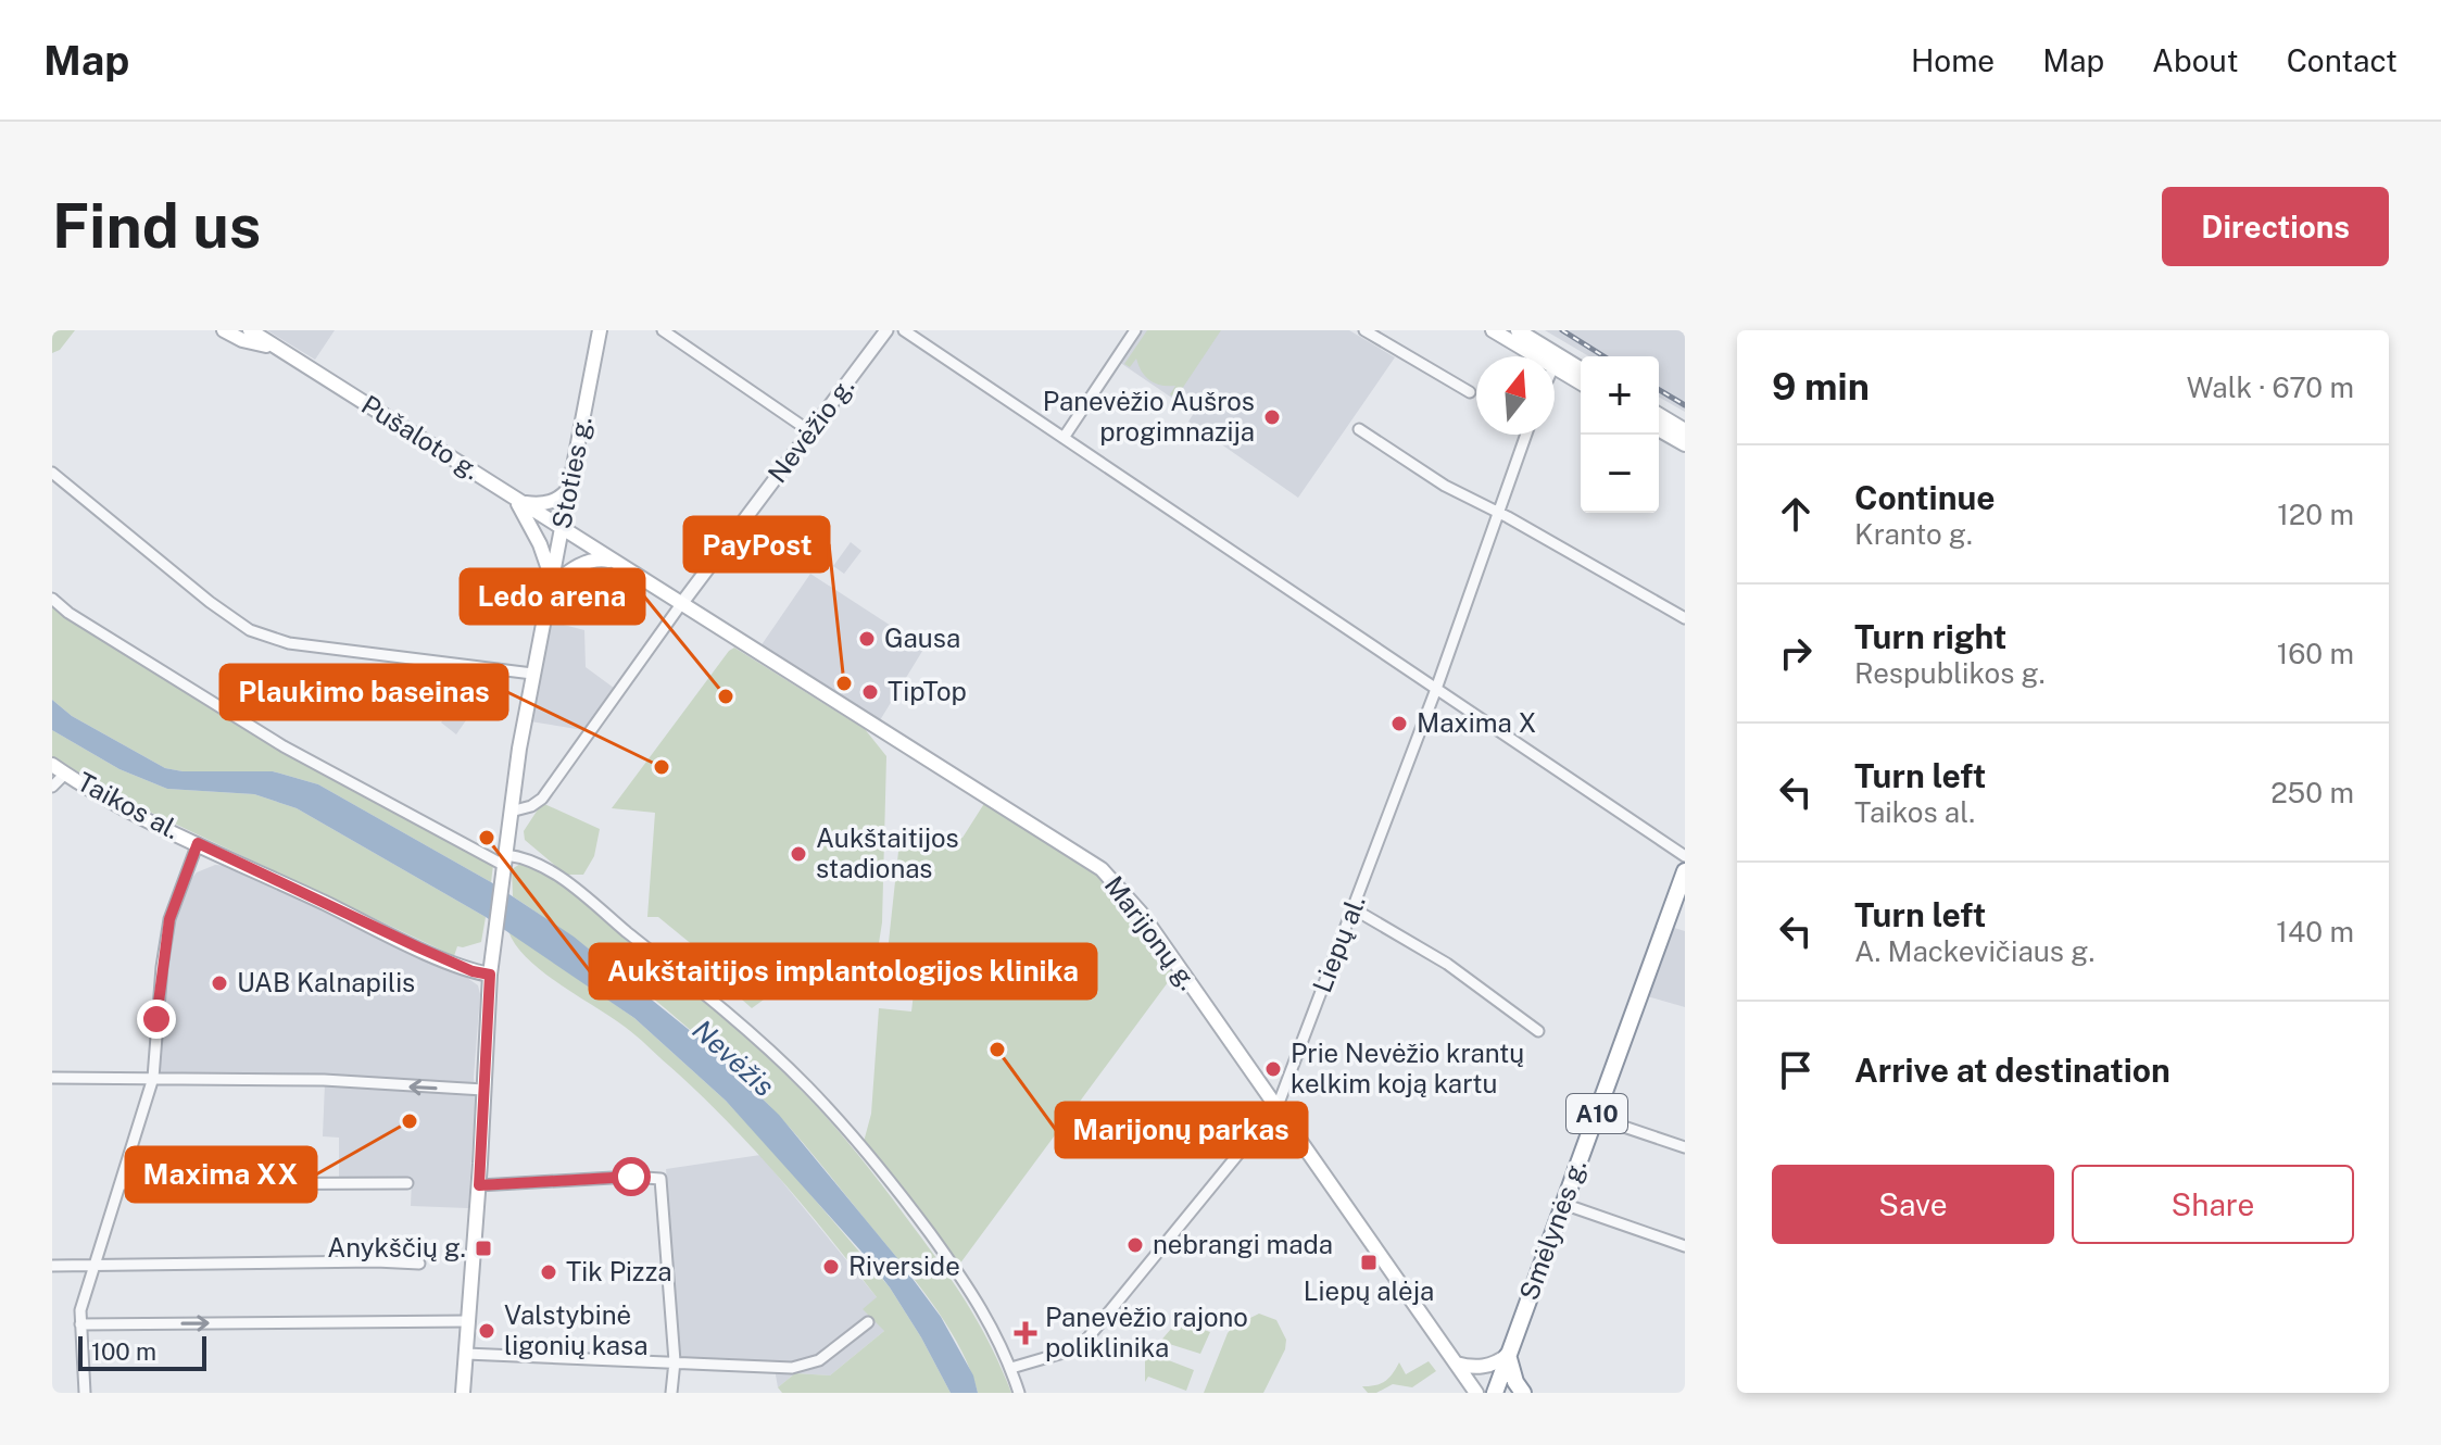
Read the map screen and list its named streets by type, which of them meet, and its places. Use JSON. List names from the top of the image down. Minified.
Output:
{"streets":{"highway":["A10","Smėlynės g."],"main road":["Pušaloto g.","Stoties g.","Taikos al.","Marijonų g."],"street":["Nevėžio g.","Liepų al."]},"crossings":[["Nevėžio g.","Stoties g."],["Nevėžio g.","Marijonų g."],["Pušaloto g.","Stoties g."],["Pušaloto g.","Marijonų g."],["Stoties g.","Taikos al."],["Stoties g.","Marijonų g."],["Marijonų g.","Liepų al."]],"water":["Nevėžis"],"places":{"other":["Panevėžio Aušros progimnazija","Gausa","PayPost","TipTop","Ledo arena","Maxima X","Plaukimo baseinas","Aukštaitijos implantologijos klinika","Aukštaitijos stadionas","UAB Kalnapilis","Marijonų parkas","Prie Nevėžio krantų kelkim koją kartu","Maxima XX","nebrangi mada","Riverside","Tik Pizza","Valstybinė ligonių kasa"],"transit":["Anykščių g.","Liepų alėja"],"health":["Panevėžio rajono poliklinika"]},"scale_bar":"100 m","north":"top","page":{"header":"Map","nav":["Home","Map","About","Contact"],"buttons":["Directions",["Save","Share"]],"title":"Find us","heading":["9 min","Walk · 670 m"],"map_buttons":["+","−"],"list":[["Continue","Kranto g.","120 m"],["Turn right","Respublikos g.","160 m"],["Turn left","Taikos al.","250 m"],["Turn left","A. Mackevičiaus g.","140 m"],"Arrive at destination"],"scale":"100 m"}}
